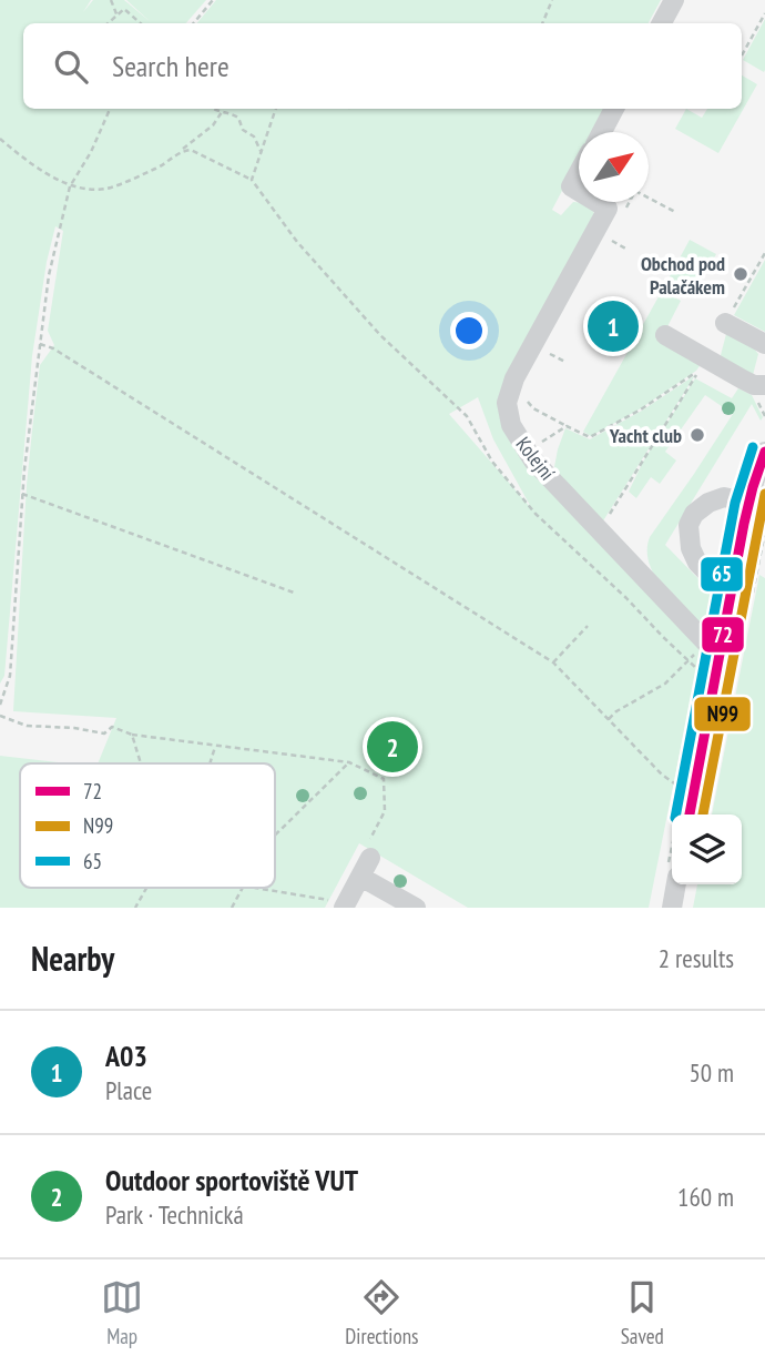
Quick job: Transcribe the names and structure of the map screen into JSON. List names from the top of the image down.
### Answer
{
  "streets": {
    "street": ["Kolejní"]
  },
  "places": ["Obchod pod Palačákem", "Yacht club"],
  "lines": ["transit line 65", "transit line 72", "transit line N99"],
  "legend": ["72", "N99", "65"],
  "north": "top right",
  "page": {
    "search": "Search here",
    "pins": ["1", "2"],
    "heading": ["Nearby", "2 results"],
    "list": [
      {
        "mark": "1",
        "name": "A03",
        "note": "Place",
        "value": "50 m"
      },
      {
        "mark": "2",
        "name": "Outdoor sportoviště VUT",
        "note": "Park · Technická",
        "value": "160 m"
      }
    ],
    "nav": ["Map", "Directions", "Saved"]
  }
}
